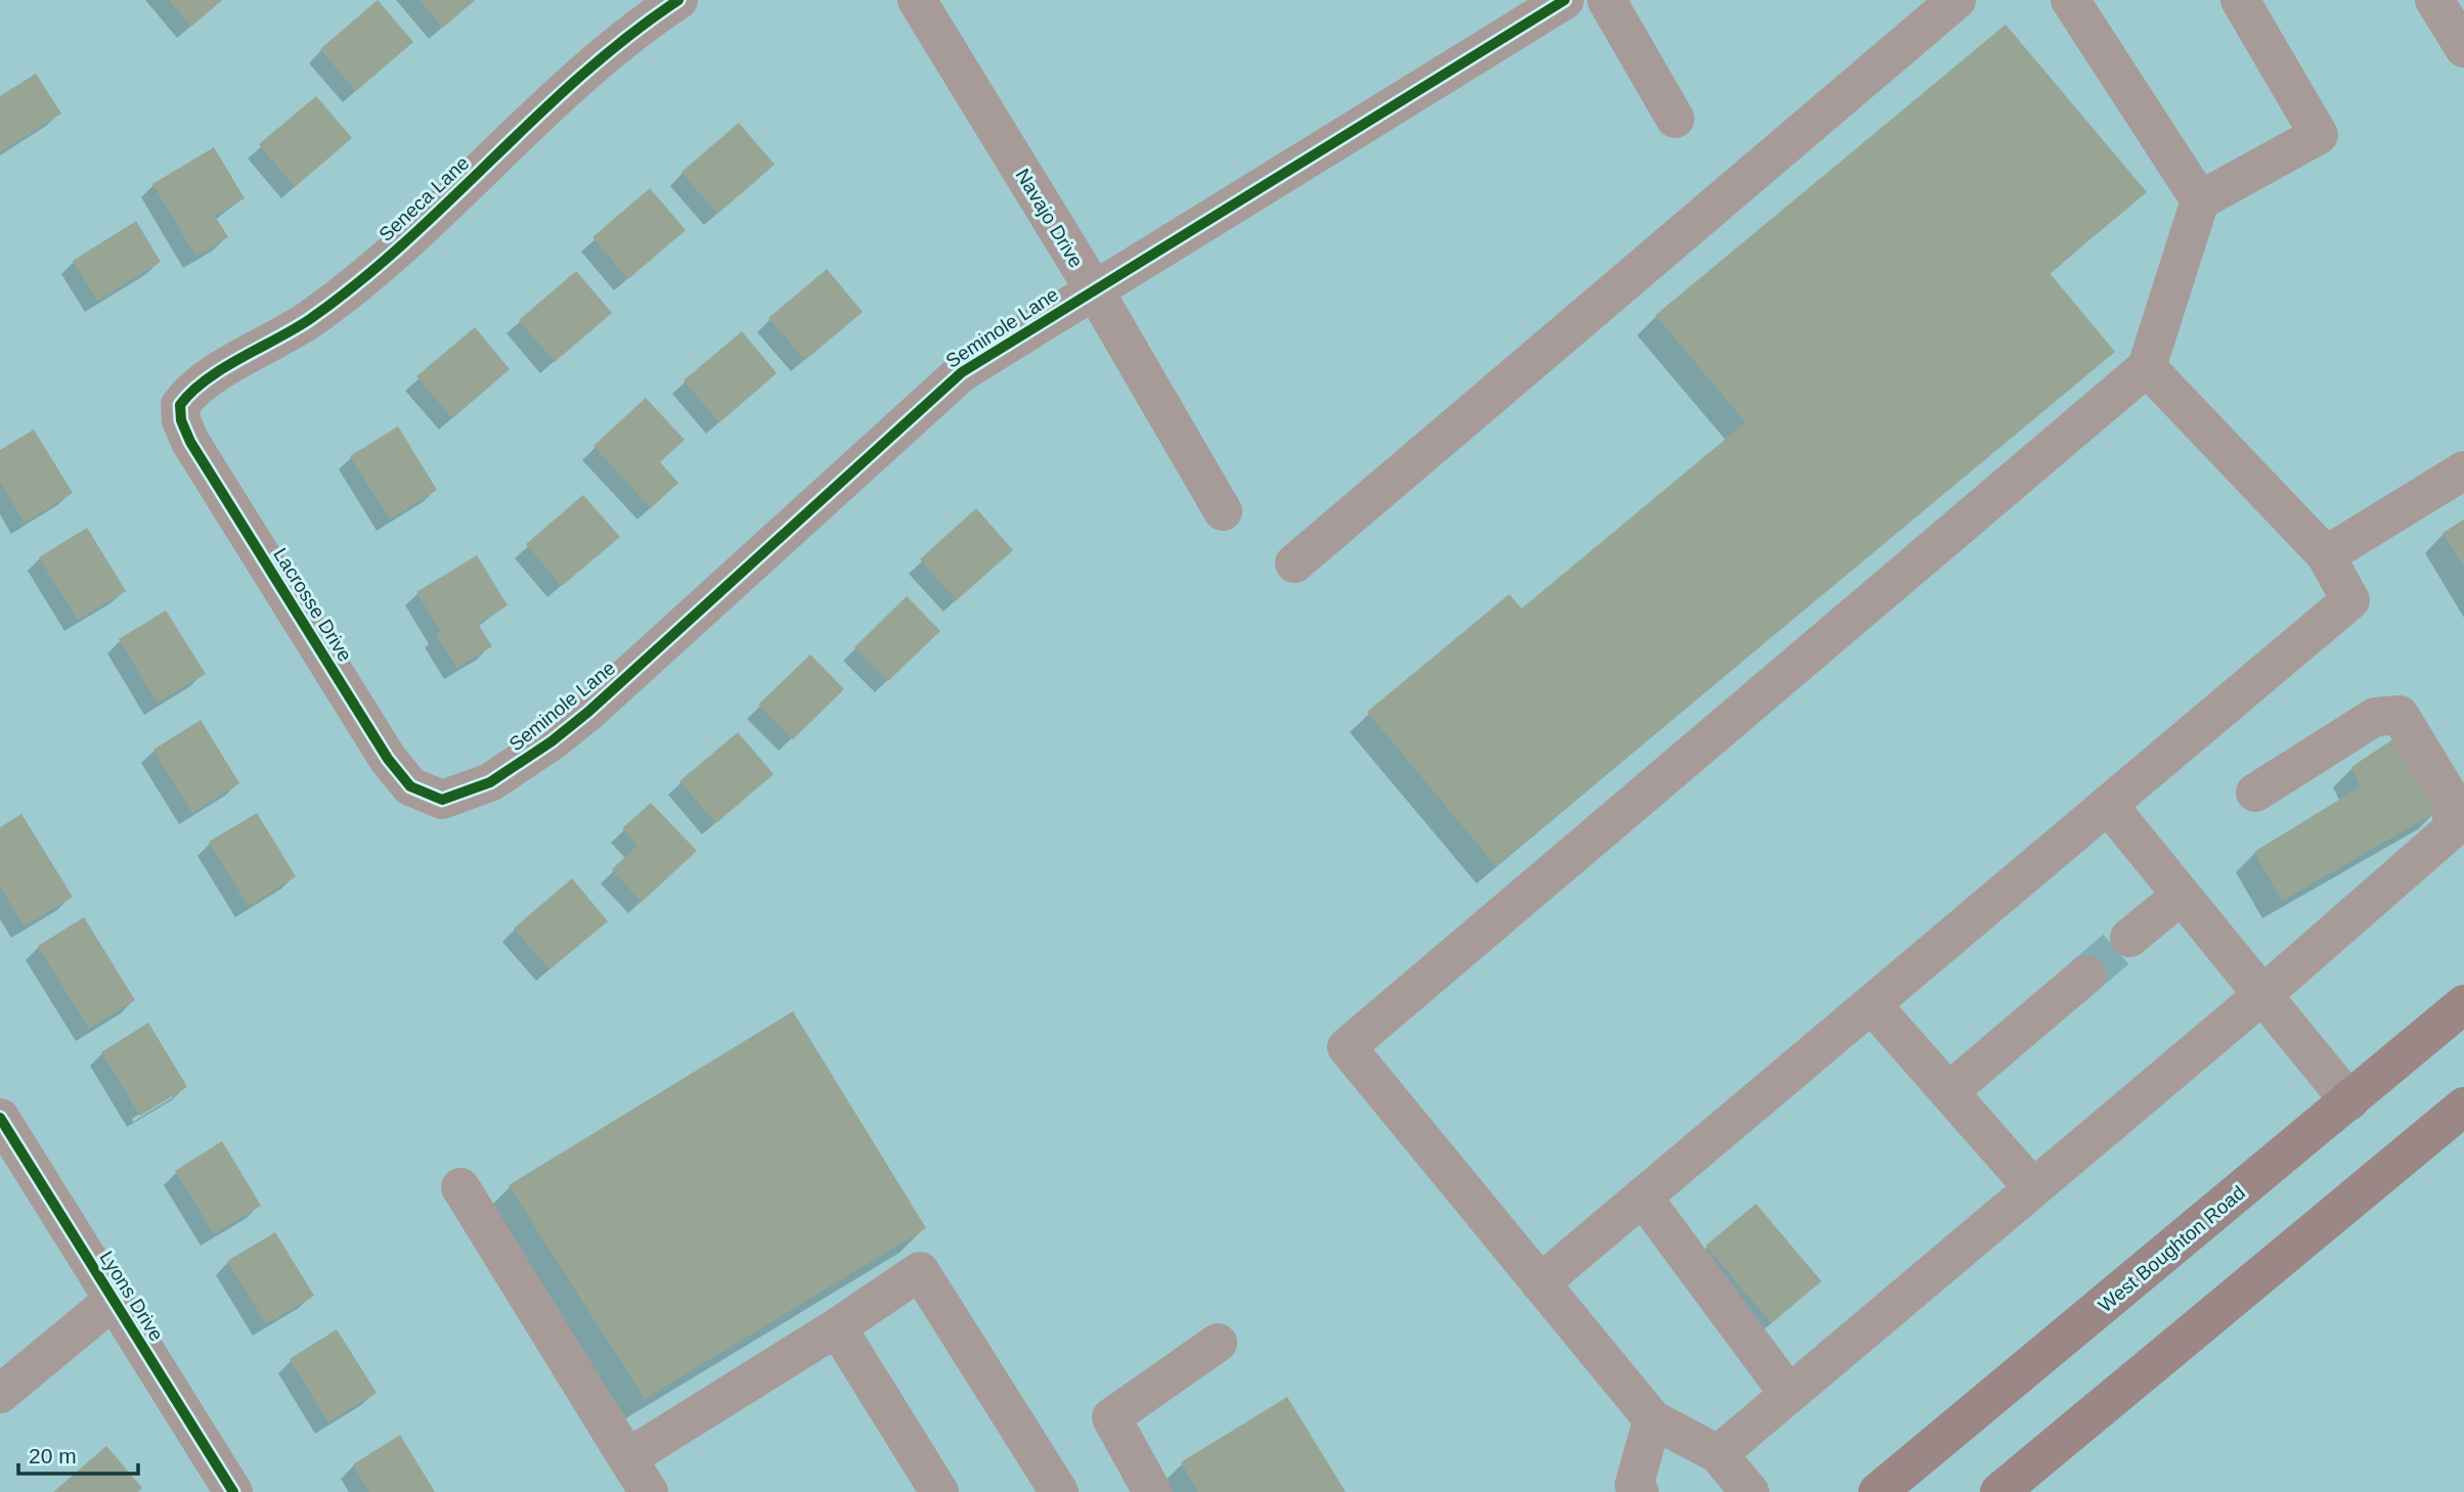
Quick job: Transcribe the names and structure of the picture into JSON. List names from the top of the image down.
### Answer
{
  "streets": {
    "main road": ["West Boughton Road"],
    "street": [
      "Seneca Lane",
      "Navajo Drive",
      "Seminole Lane",
      "Lacrosse Drive",
      "Lyons Drive"
    ]
  },
  "crossings": [
    ["Seneca Lane", "Lacrosse Drive"],
    ["Navajo Drive", "Seminole Lane"],
    ["Seminole Lane", "Lacrosse Drive"]
  ],
  "scale_bar": "20 m"
}
